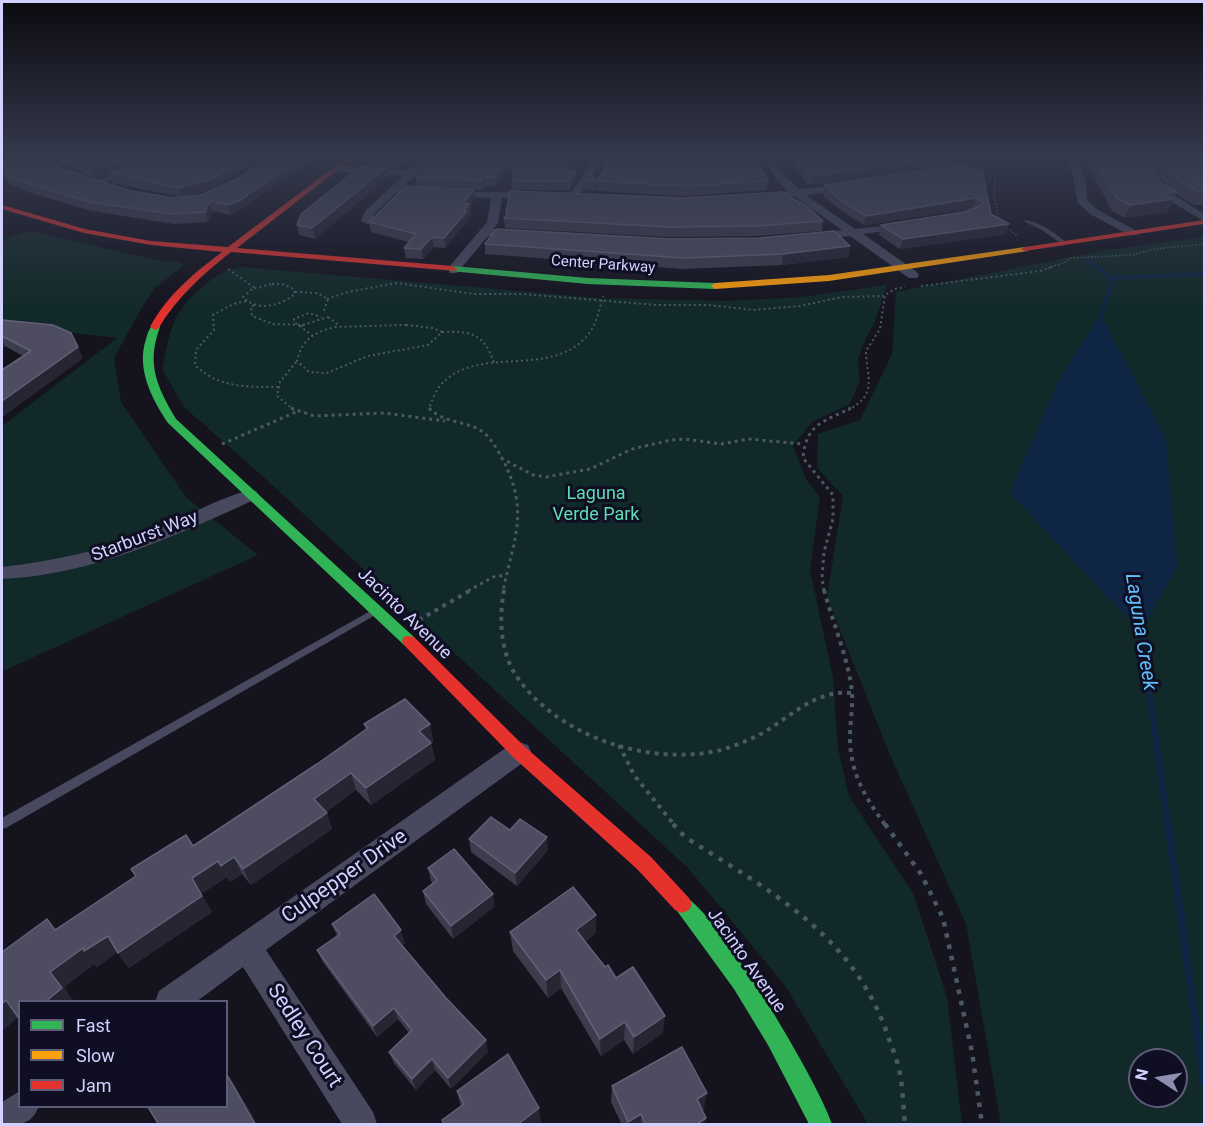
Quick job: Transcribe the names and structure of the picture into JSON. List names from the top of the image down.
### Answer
{
  "streets": {
    "main road": ["Center Parkway", "Jacinto Avenue"],
    "street": ["Starburst Way", "Culpepper Drive", "Sedley Court"]
  },
  "crossings": [
    ["Center Parkway", "Jacinto Avenue"],
    ["Starburst Way", "Jacinto Avenue"],
    ["Jacinto Avenue", "Culpepper Drive"],
    ["Culpepper Drive", "Sedley Court"]
  ],
  "water": ["Laguna Creek"],
  "parks": ["Laguna Verde Park"],
  "legend": ["Fast", "Slow", "Jam"],
  "north": "left"
}
